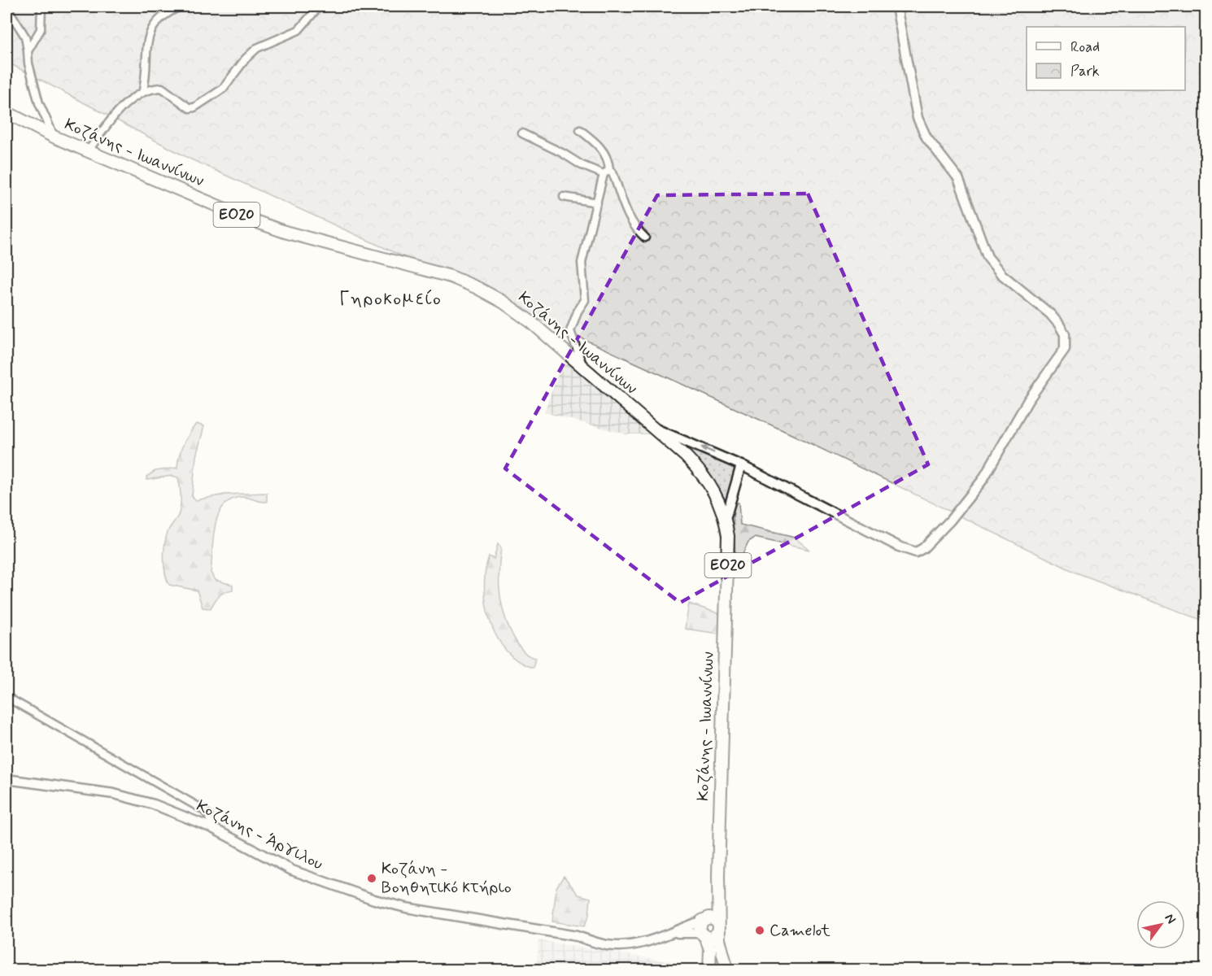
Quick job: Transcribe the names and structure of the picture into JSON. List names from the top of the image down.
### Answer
{
  "streets": {
    "main road": ["Κοζάνης - Ιωαννίνων", "ΕΟ20"],
    "street": ["Κοζάνης - Άργιλου"]
  },
  "crossings": [
    ["Κοζάνης - Ιωαννίνων", "ΕΟ20"]
  ],
  "districts": ["Γηροκομείο"],
  "places": ["Κοζάνη - Βοηθητικό κτήριο", "Camelot"],
  "legend": ["Road", "Park"],
  "north": "top right"
}
